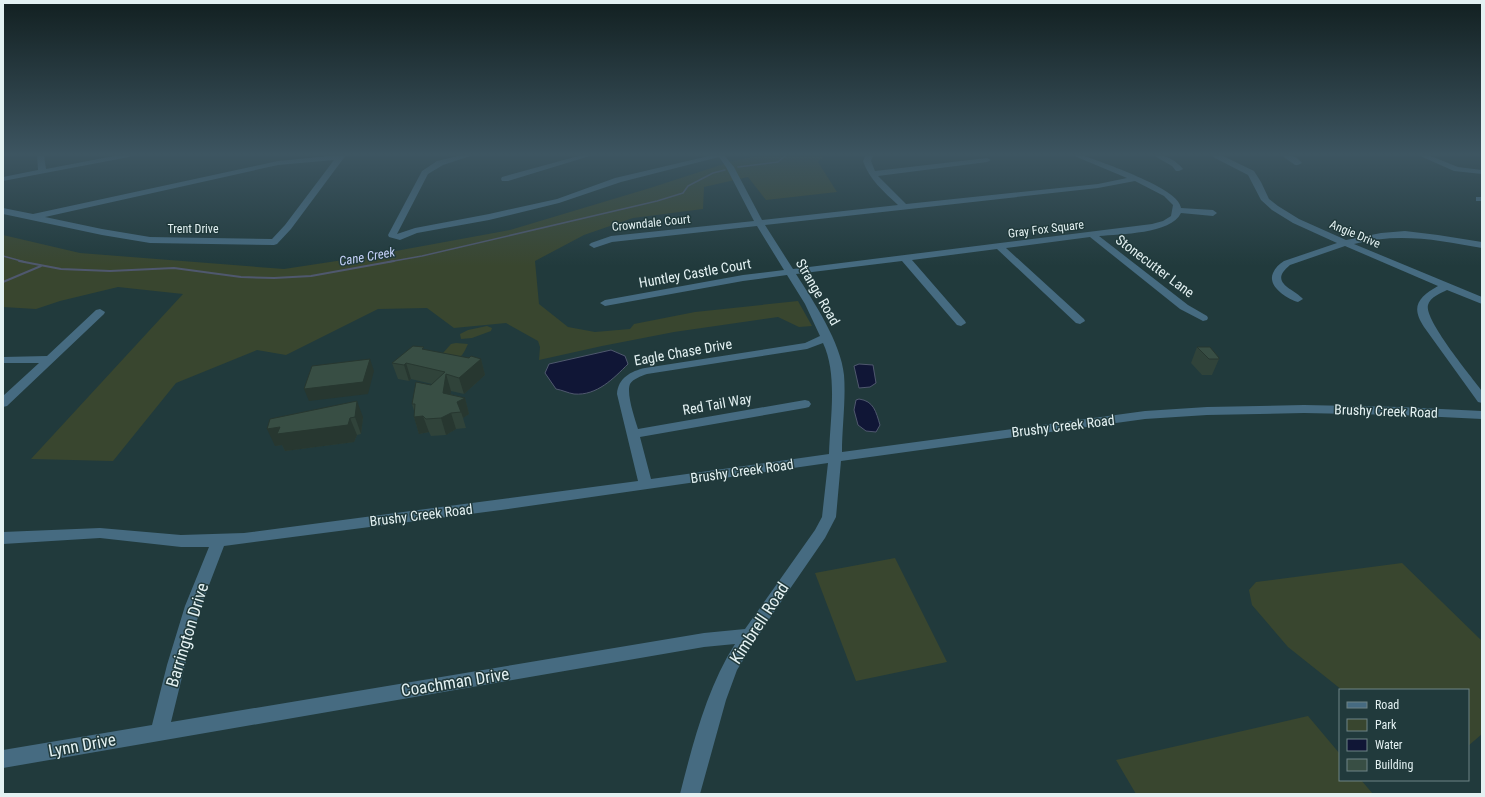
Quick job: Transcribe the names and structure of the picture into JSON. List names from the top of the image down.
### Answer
{
  "streets": {
    "street": [
      "Crowndale Court",
      "Trent Drive",
      "Gray Fox Square",
      "Angie Drive",
      "Stonecutter Lane",
      "Huntley Castle Court",
      "Strange Road",
      "Eagle Chase Drive",
      "Red Tail Way",
      "Brushy Creek Road",
      "Kimbrell Road",
      "Barrington Drive",
      "Coachman Drive",
      "Lynn Drive"
    ]
  },
  "crossings": [
    ["Crowndale Court", "Strange Road"],
    ["Gray Fox Square", "Stonecutter Lane"],
    ["Gray Fox Square", "Huntley Castle Court"],
    ["Gray Fox Square", "Strange Road"],
    ["Huntley Castle Court", "Strange Road"],
    ["Strange Road", "Eagle Chase Drive"],
    ["Strange Road", "Brushy Creek Road"],
    ["Strange Road", "Kimbrell Road"],
    ["Eagle Chase Drive", "Red Tail Way"],
    ["Eagle Chase Drive", "Brushy Creek Road"],
    ["Brushy Creek Road", "Kimbrell Road"],
    ["Brushy Creek Road", "Barrington Drive"],
    ["Kimbrell Road", "Coachman Drive"],
    ["Barrington Drive", "Coachman Drive"],
    ["Barrington Drive", "Lynn Drive"],
    ["Coachman Drive", "Lynn Drive"]
  ],
  "water": ["Cane Creek"],
  "legend": [
    "Road",
    "Park",
    "Water",
    "Building"
  ]
}
